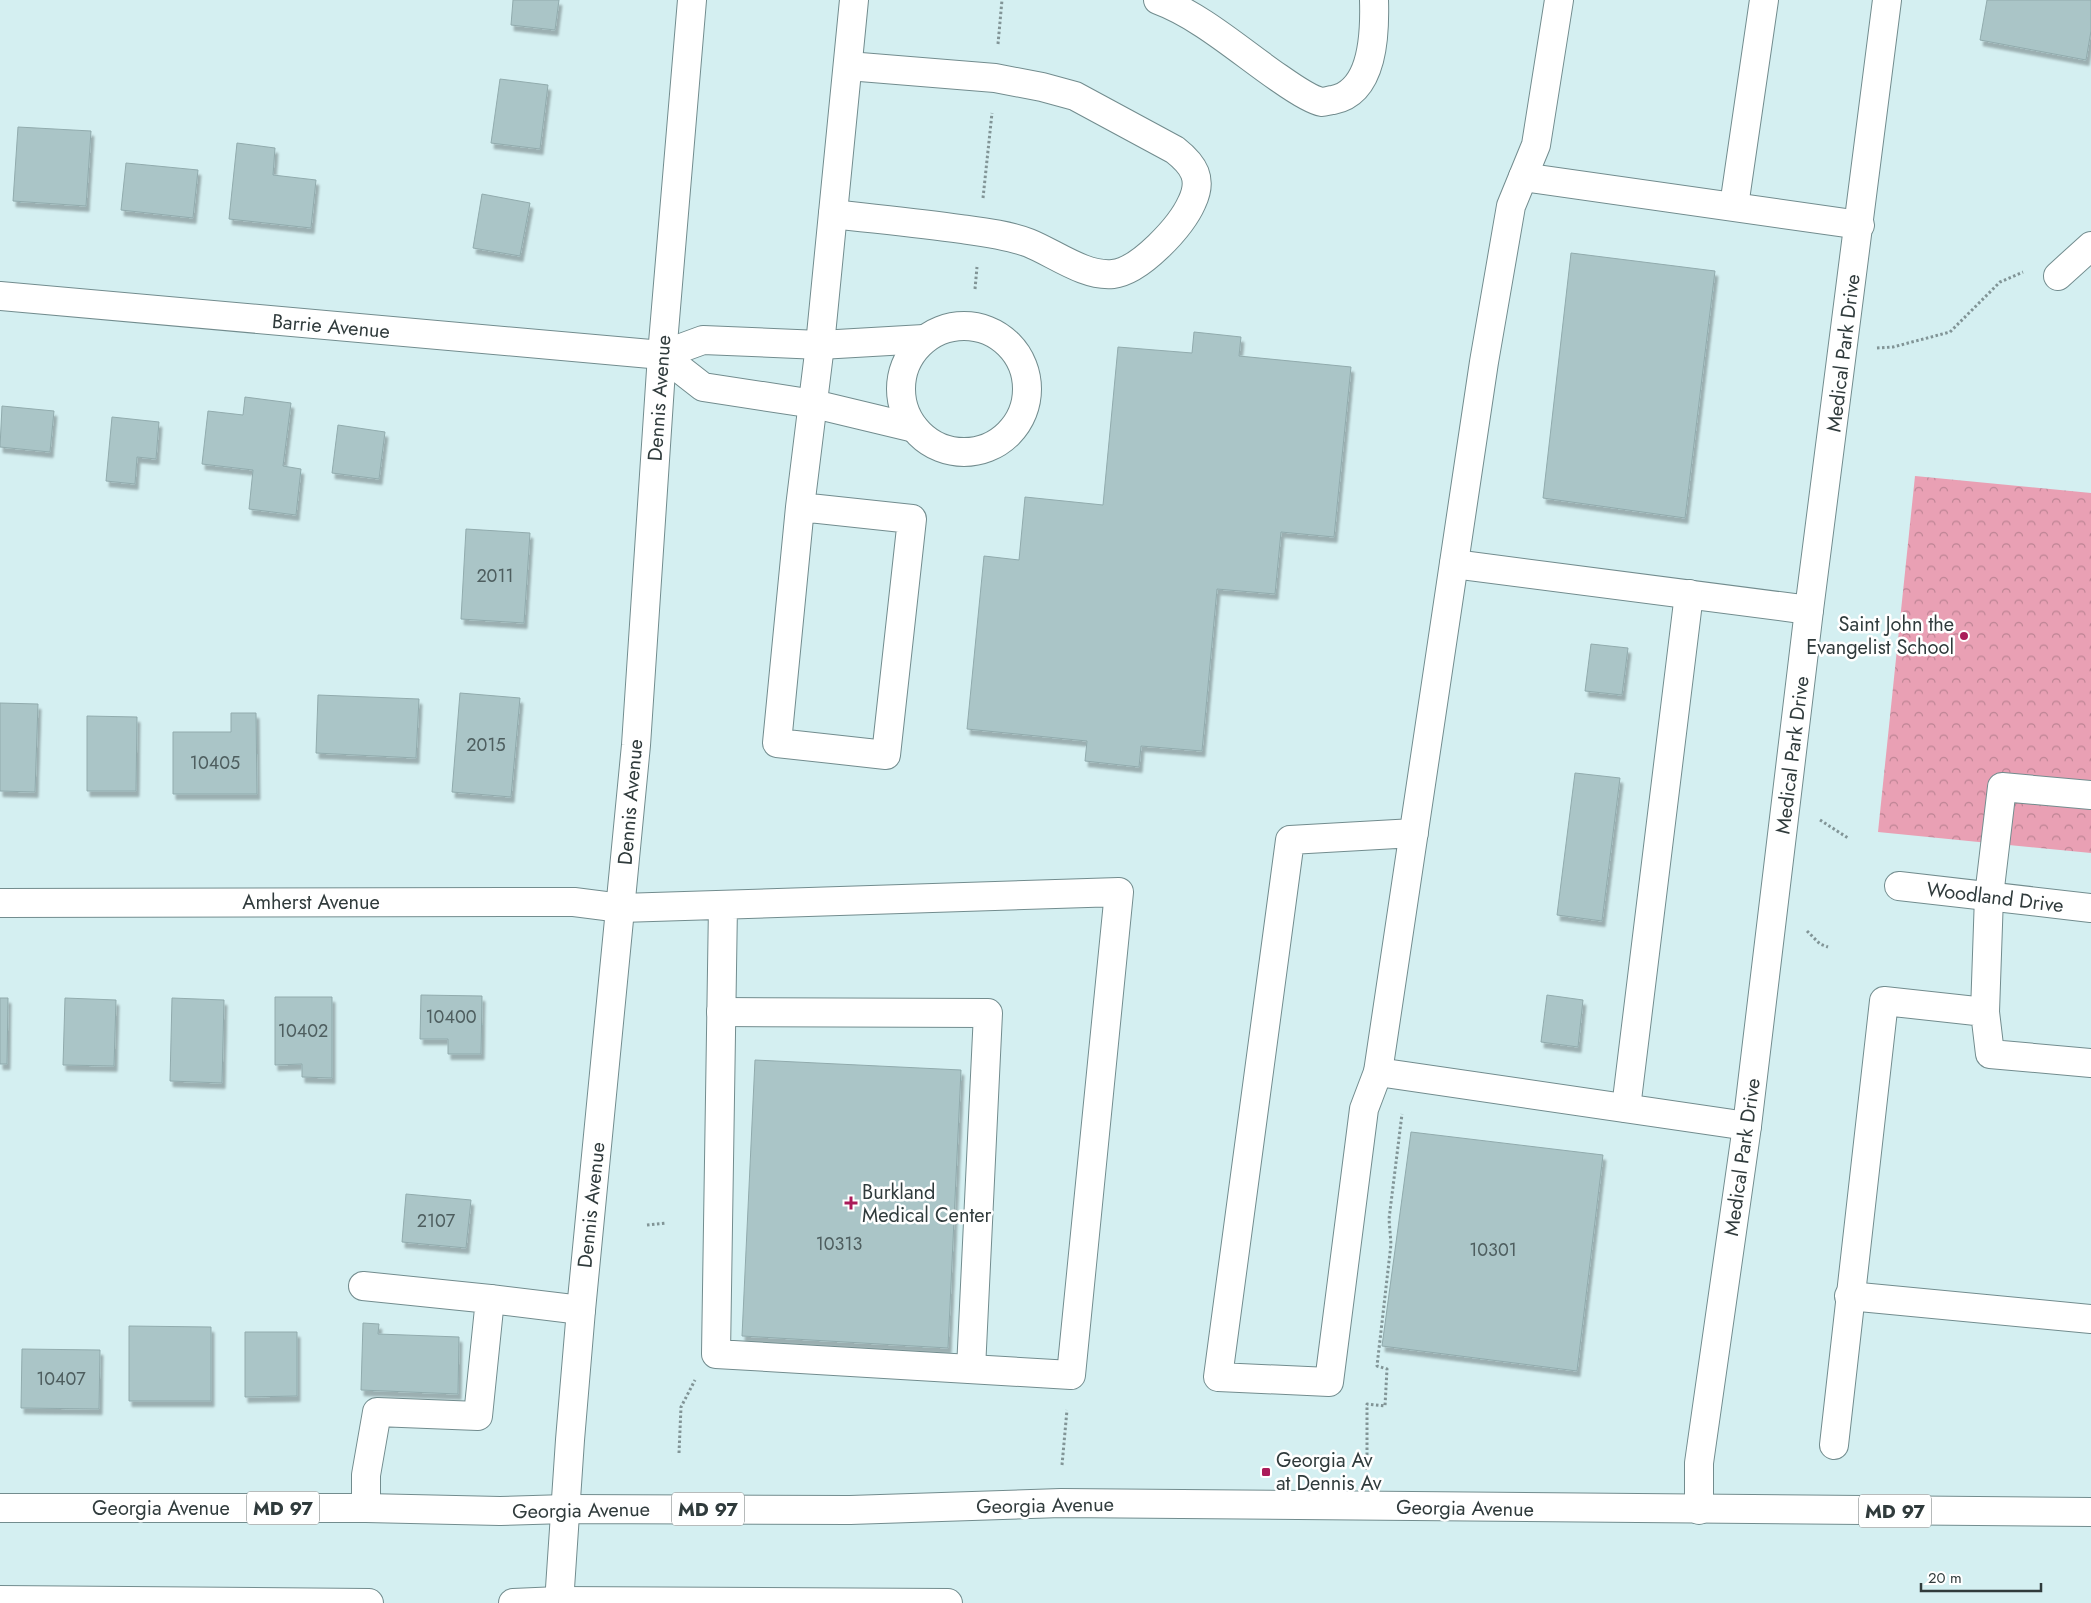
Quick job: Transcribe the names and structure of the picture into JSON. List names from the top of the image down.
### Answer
{
  "streets": {
    "street": [
      "Barrie Avenue",
      "Medical Park Drive",
      "Dennis Avenue",
      "Woodland Drive",
      "Amherst Avenue",
      "Georgia Avenue",
      "MD 97"
    ]
  },
  "crossings": [
    ["Barrie Avenue", "Dennis Avenue"],
    ["Medical Park Drive", "Georgia Avenue"],
    ["Dennis Avenue", "Amherst Avenue"],
    ["Dennis Avenue", "Georgia Avenue"]
  ],
  "places": {
    "other": ["Saint John the Evangelist School"],
    "health": ["Burkland Medical Center"],
    "transit": ["Georgia Av at Dennis Av"]
  },
  "house_numbers": [
    "2011",
    "2015",
    "10405",
    "10400",
    "10402",
    "2107",
    "10313",
    "10301",
    "10407"
  ],
  "scale_bar": "20 m"
}
